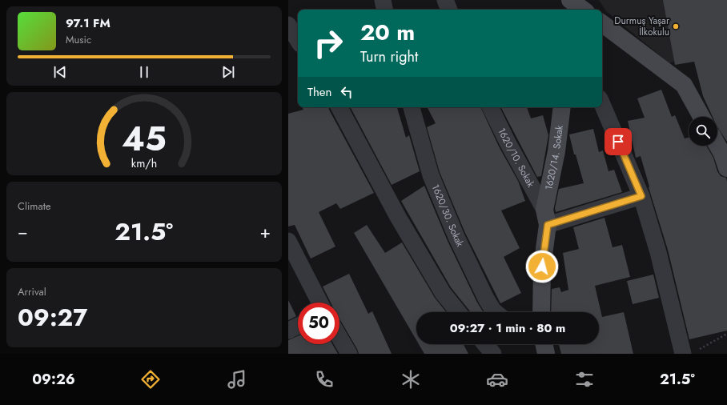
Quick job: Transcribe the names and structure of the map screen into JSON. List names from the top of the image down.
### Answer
{
  "streets": {
    "main road": ["1620/14. Sokak"],
    "street": ["1620/10. Sokak", "1620/30. Sokak"]
  },
  "crossings": [
    ["1620/10. Sokak", "1620/14. Sokak"]
  ],
  "places": ["Durmuş Yaşar İlkokulu"],
  "page": {
    "turn": ["20 m", "Turn right"],
    "song": ["97.1 FM", "Music"],
    "then": "Then",
    "tile": [
      "Climate",
      ["Arrival", "09:27"]
    ],
    "heat": ["−", "21.5°", "+"],
    "limit": "50",
    "trip": "09:27 · 1 min · 80 m",
    "tabs": ["09:26", "21.5°"],
    "gauge": ["45", "km/h"]
  }
}
